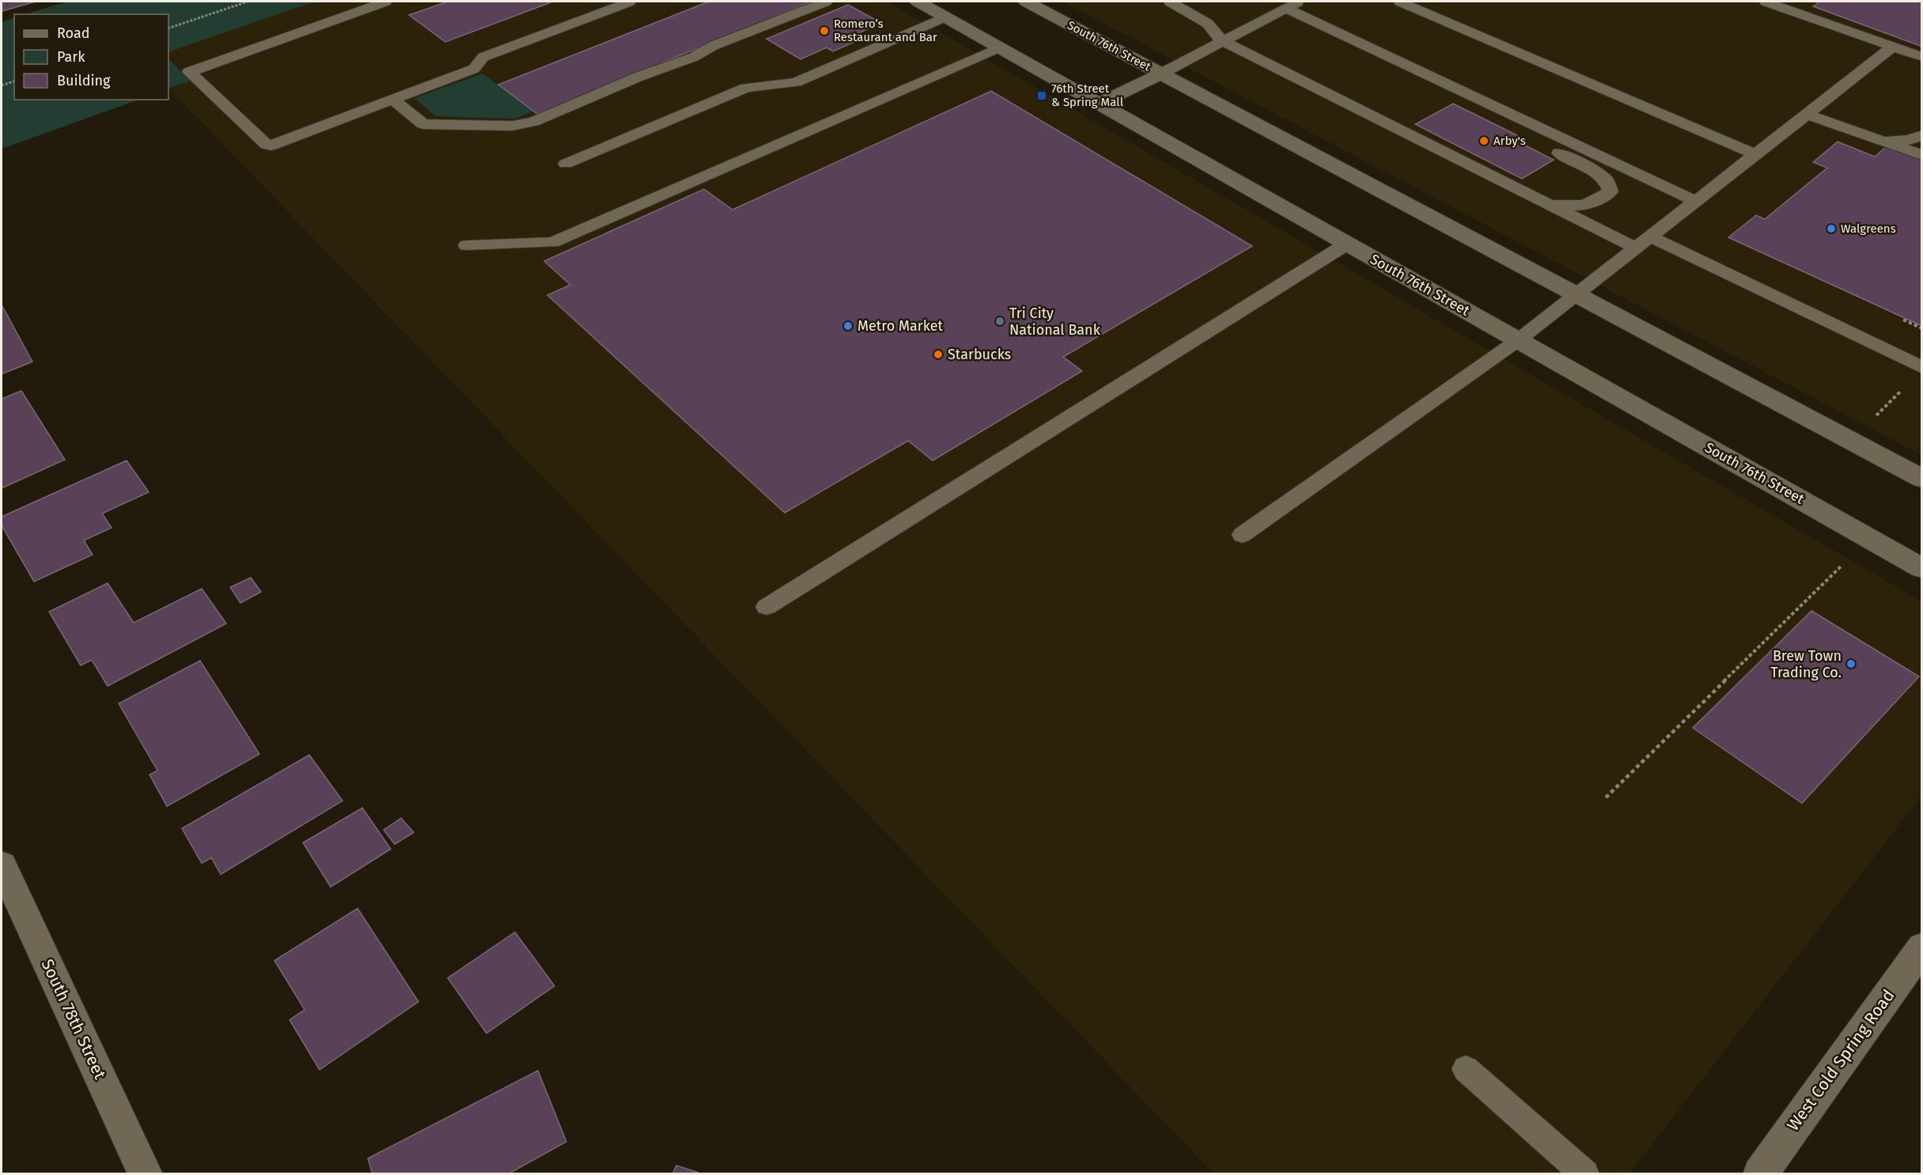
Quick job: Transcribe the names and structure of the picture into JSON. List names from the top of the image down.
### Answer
{
  "streets": {
    "main road": ["South 76th Street", "South 78th Street", "West Cold Spring Road"]
  },
  "places": {
    "other": [
      "Romero’s Restaurant and Bar",
      "Arby's",
      "Walgreens",
      "Tri City National Bank",
      "Metro Market",
      "Starbucks",
      "Brew Town Trading Co."
    ],
    "transit": ["76th Street & Spring Mall"]
  },
  "legend": ["Road", "Park", "Building"]
}
